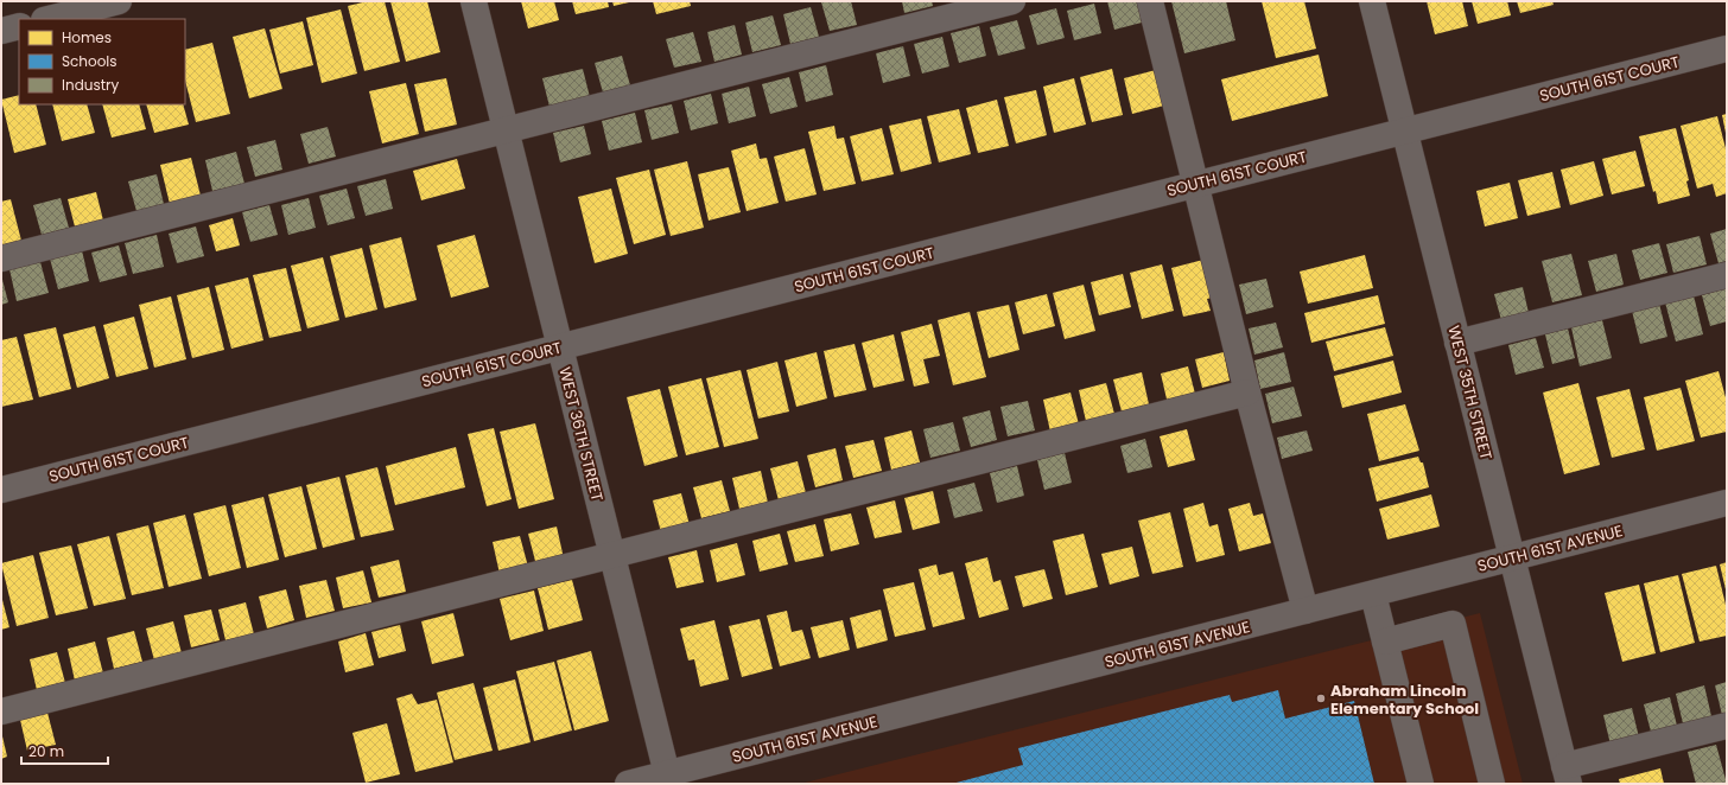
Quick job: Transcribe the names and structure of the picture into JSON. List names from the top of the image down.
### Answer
{
  "streets": {
    "street": [
      "SOUTH 61ST COURT",
      "WEST 35TH STREET",
      "WEST 36TH STREET",
      "SOUTH 61ST AVENUE"
    ]
  },
  "crossings": [
    ["SOUTH 61ST COURT", "WEST 35TH STREET"],
    ["SOUTH 61ST COURT", "WEST 36TH STREET"],
    ["WEST 35TH STREET", "SOUTH 61ST AVENUE"],
    ["WEST 36TH STREET", "SOUTH 61ST AVENUE"]
  ],
  "places": ["Abraham Lincoln Elementary School"],
  "legend": ["Homes", "Schools", "Industry"],
  "scale_bar": "20 m"
}
